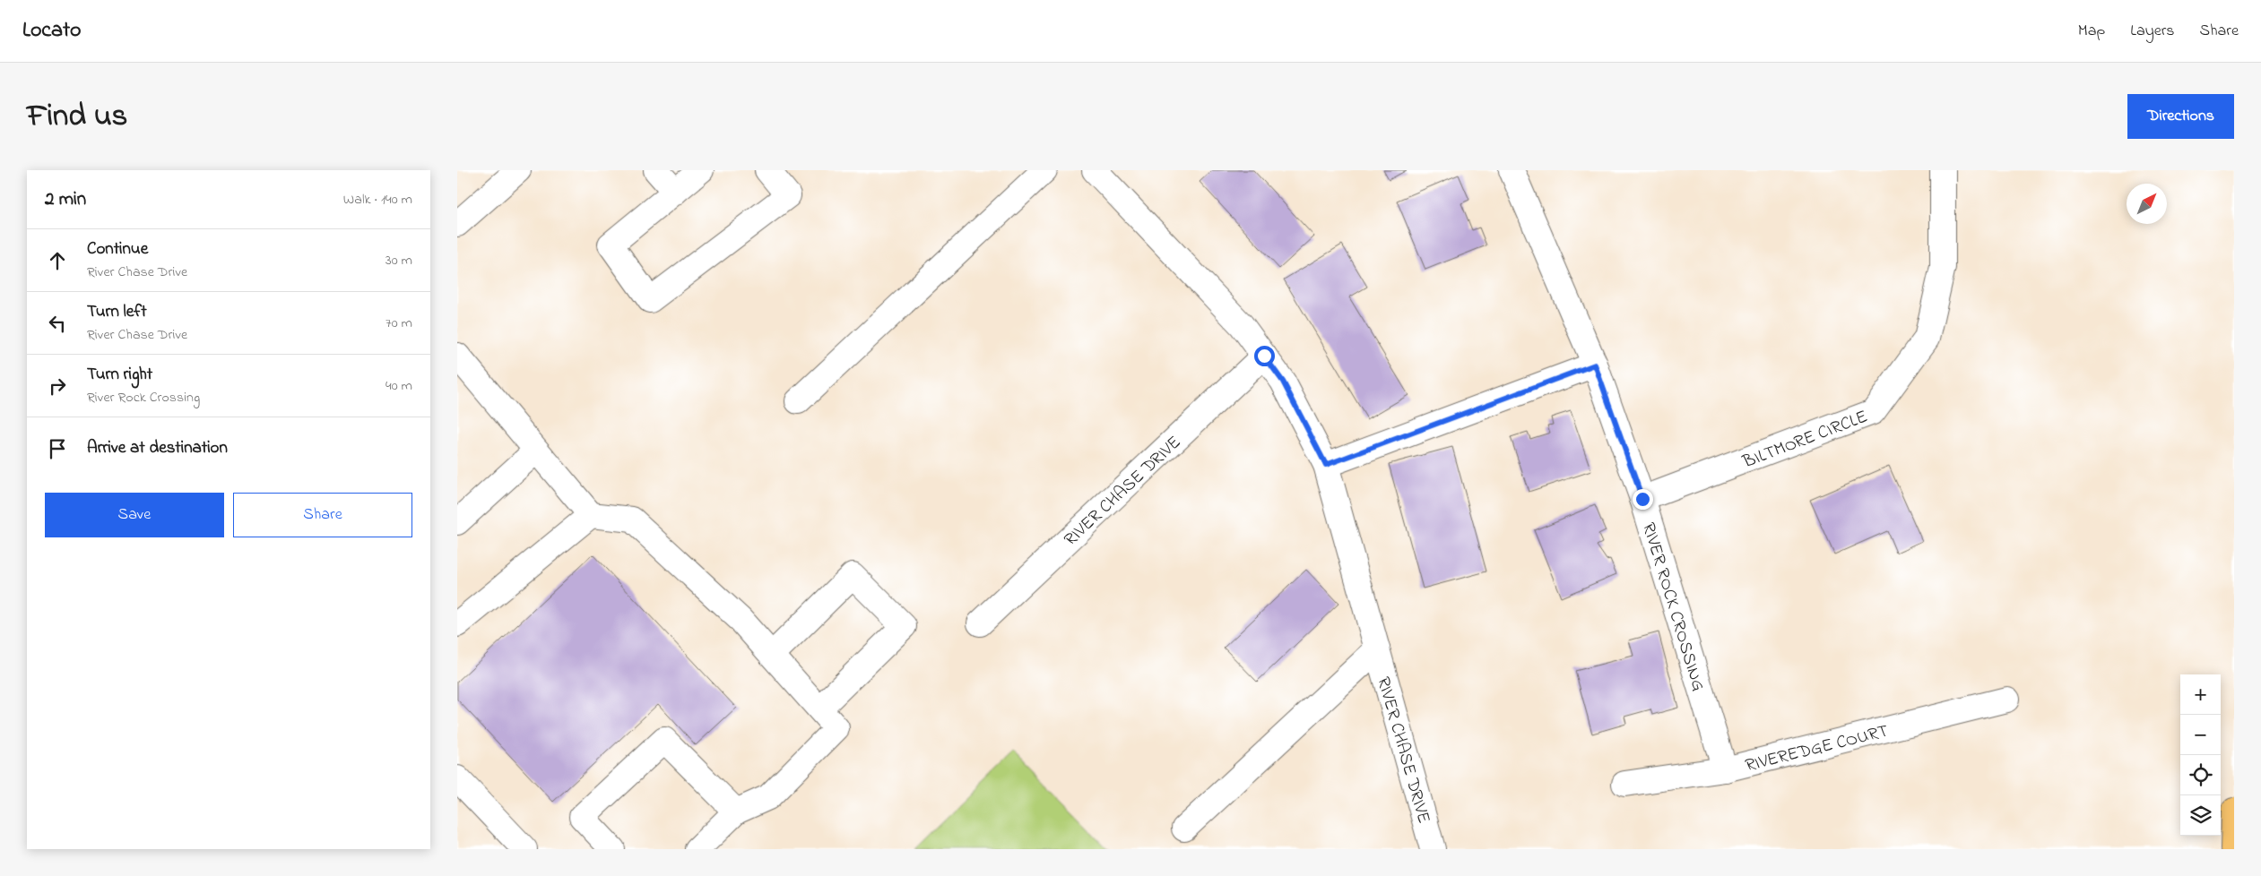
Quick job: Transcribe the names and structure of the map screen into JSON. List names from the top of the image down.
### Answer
{
  "streets": {
    "street": [
      "BILTMORE CIRCLE",
      "RIVER CHASE DRIVE",
      "RIVER ROCK CROSSING",
      "RIVEREDGE COURT"
    ]
  },
  "crossings": [
    ["BILTMORE CIRCLE", "RIVER ROCK CROSSING"],
    ["RIVER ROCK CROSSING", "RIVEREDGE COURT"]
  ],
  "north": "top right",
  "page": {
    "header": "Locato",
    "nav": ["Map", "Layers", "Share"],
    "title": "Find us",
    "buttons": [
      "Directions",
      ["Save", "Share"]
    ],
    "heading": ["2 min", "Walk · 140 m"],
    "list": [
      ["Continue", "River Chase Drive", "30 m"],
      ["Turn left", "River Chase Drive", "70 m"],
      ["Turn right", "River Rock Crossing", "40 m"],
      "Arrive at destination"
    ],
    "map_buttons": ["+", "−"]
  }
}
